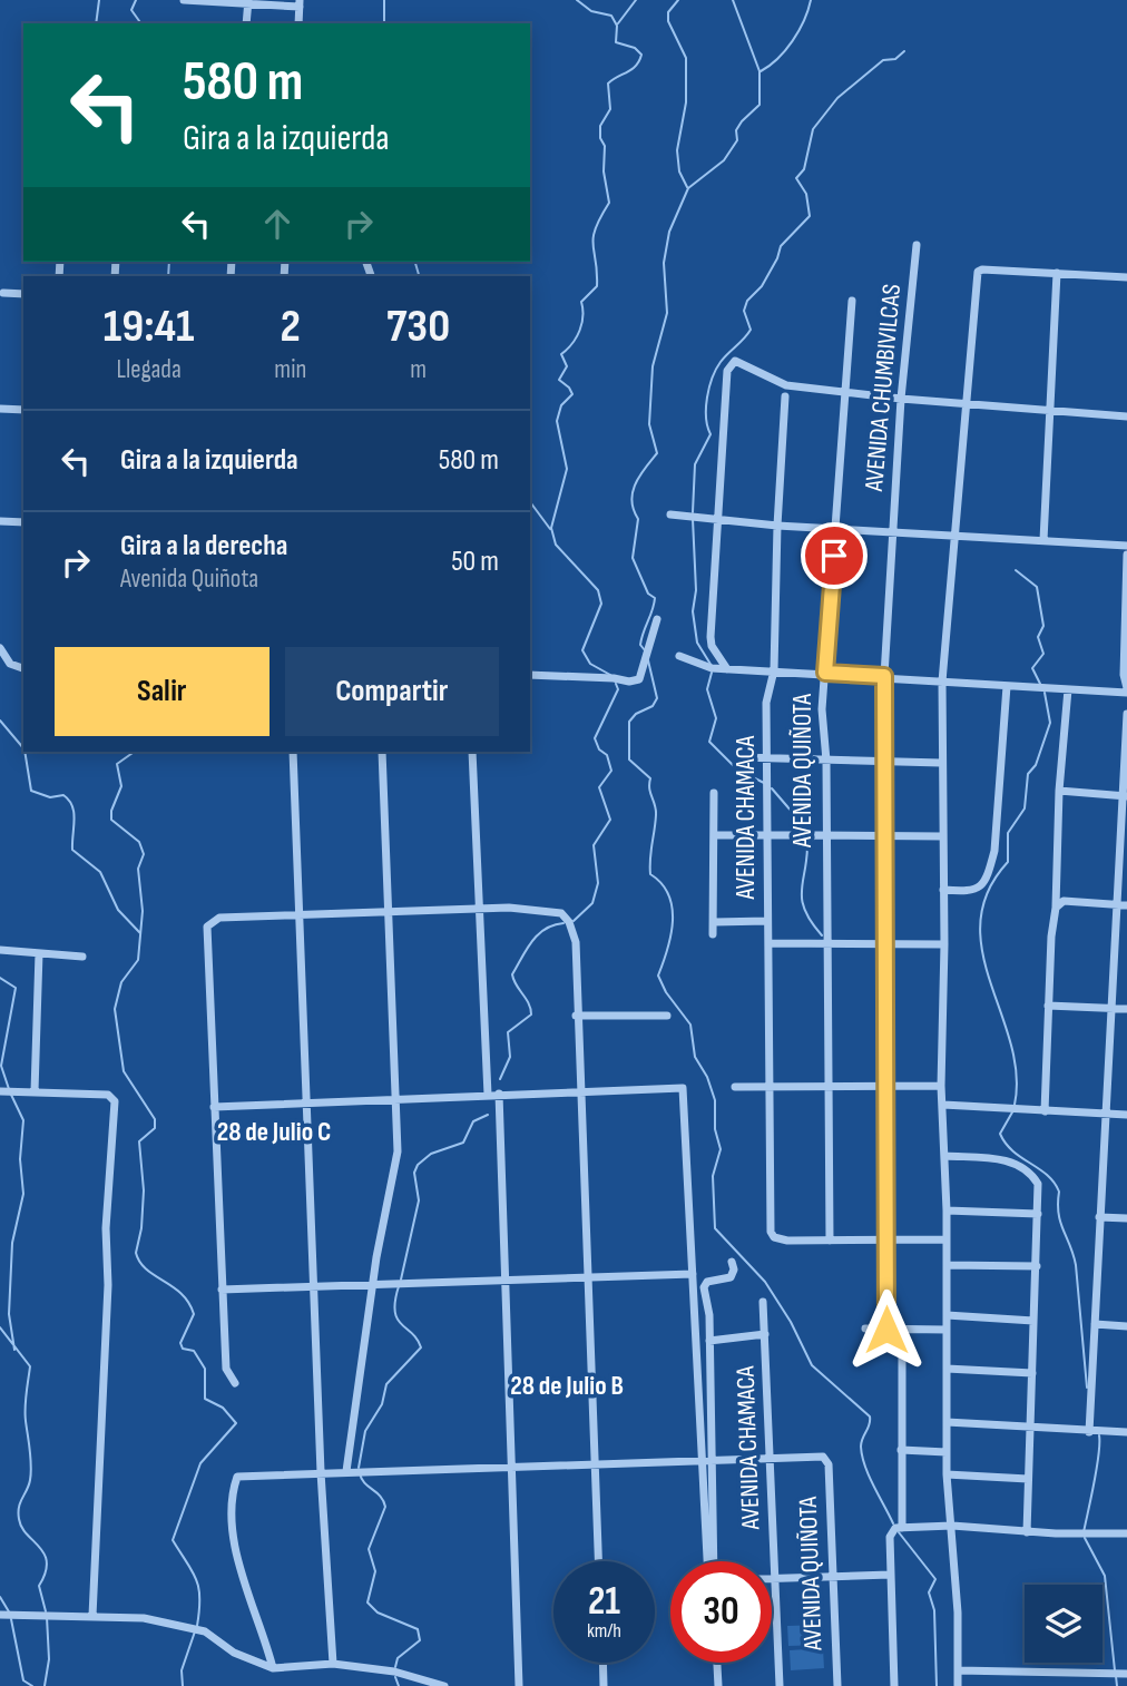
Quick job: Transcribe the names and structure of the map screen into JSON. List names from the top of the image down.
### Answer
{
  "streets": {
    "street": ["AVENIDA CHUMBIVILCAS", "AVENIDA QUIÑOTA", "AVENIDA CHAMACA"]
  },
  "crossings": [
    ["AVENIDA QUIÑOTA", "AVENIDA CHAMACA"]
  ],
  "districts": ["28 de Julio C", "28 de Julio B"],
  "page": {
    "turn": ["580 m", "Gira a la izquierda"],
    "eta": [
      "19:41",
      "Llegada",
      "2",
      "min",
      "730",
      "m"
    ],
    "list": [
      {
        "name": "Gira a la izquierda",
        "value": "580 m"
      },
      {
        "name": "Gira a la derecha",
        "note": "Avenida Quiñota",
        "value": "50 m"
      }
    ],
    "buttons": ["Salir", "Compartir"],
    "speed": "21 km/h",
    "limit": "30"
  }
}
